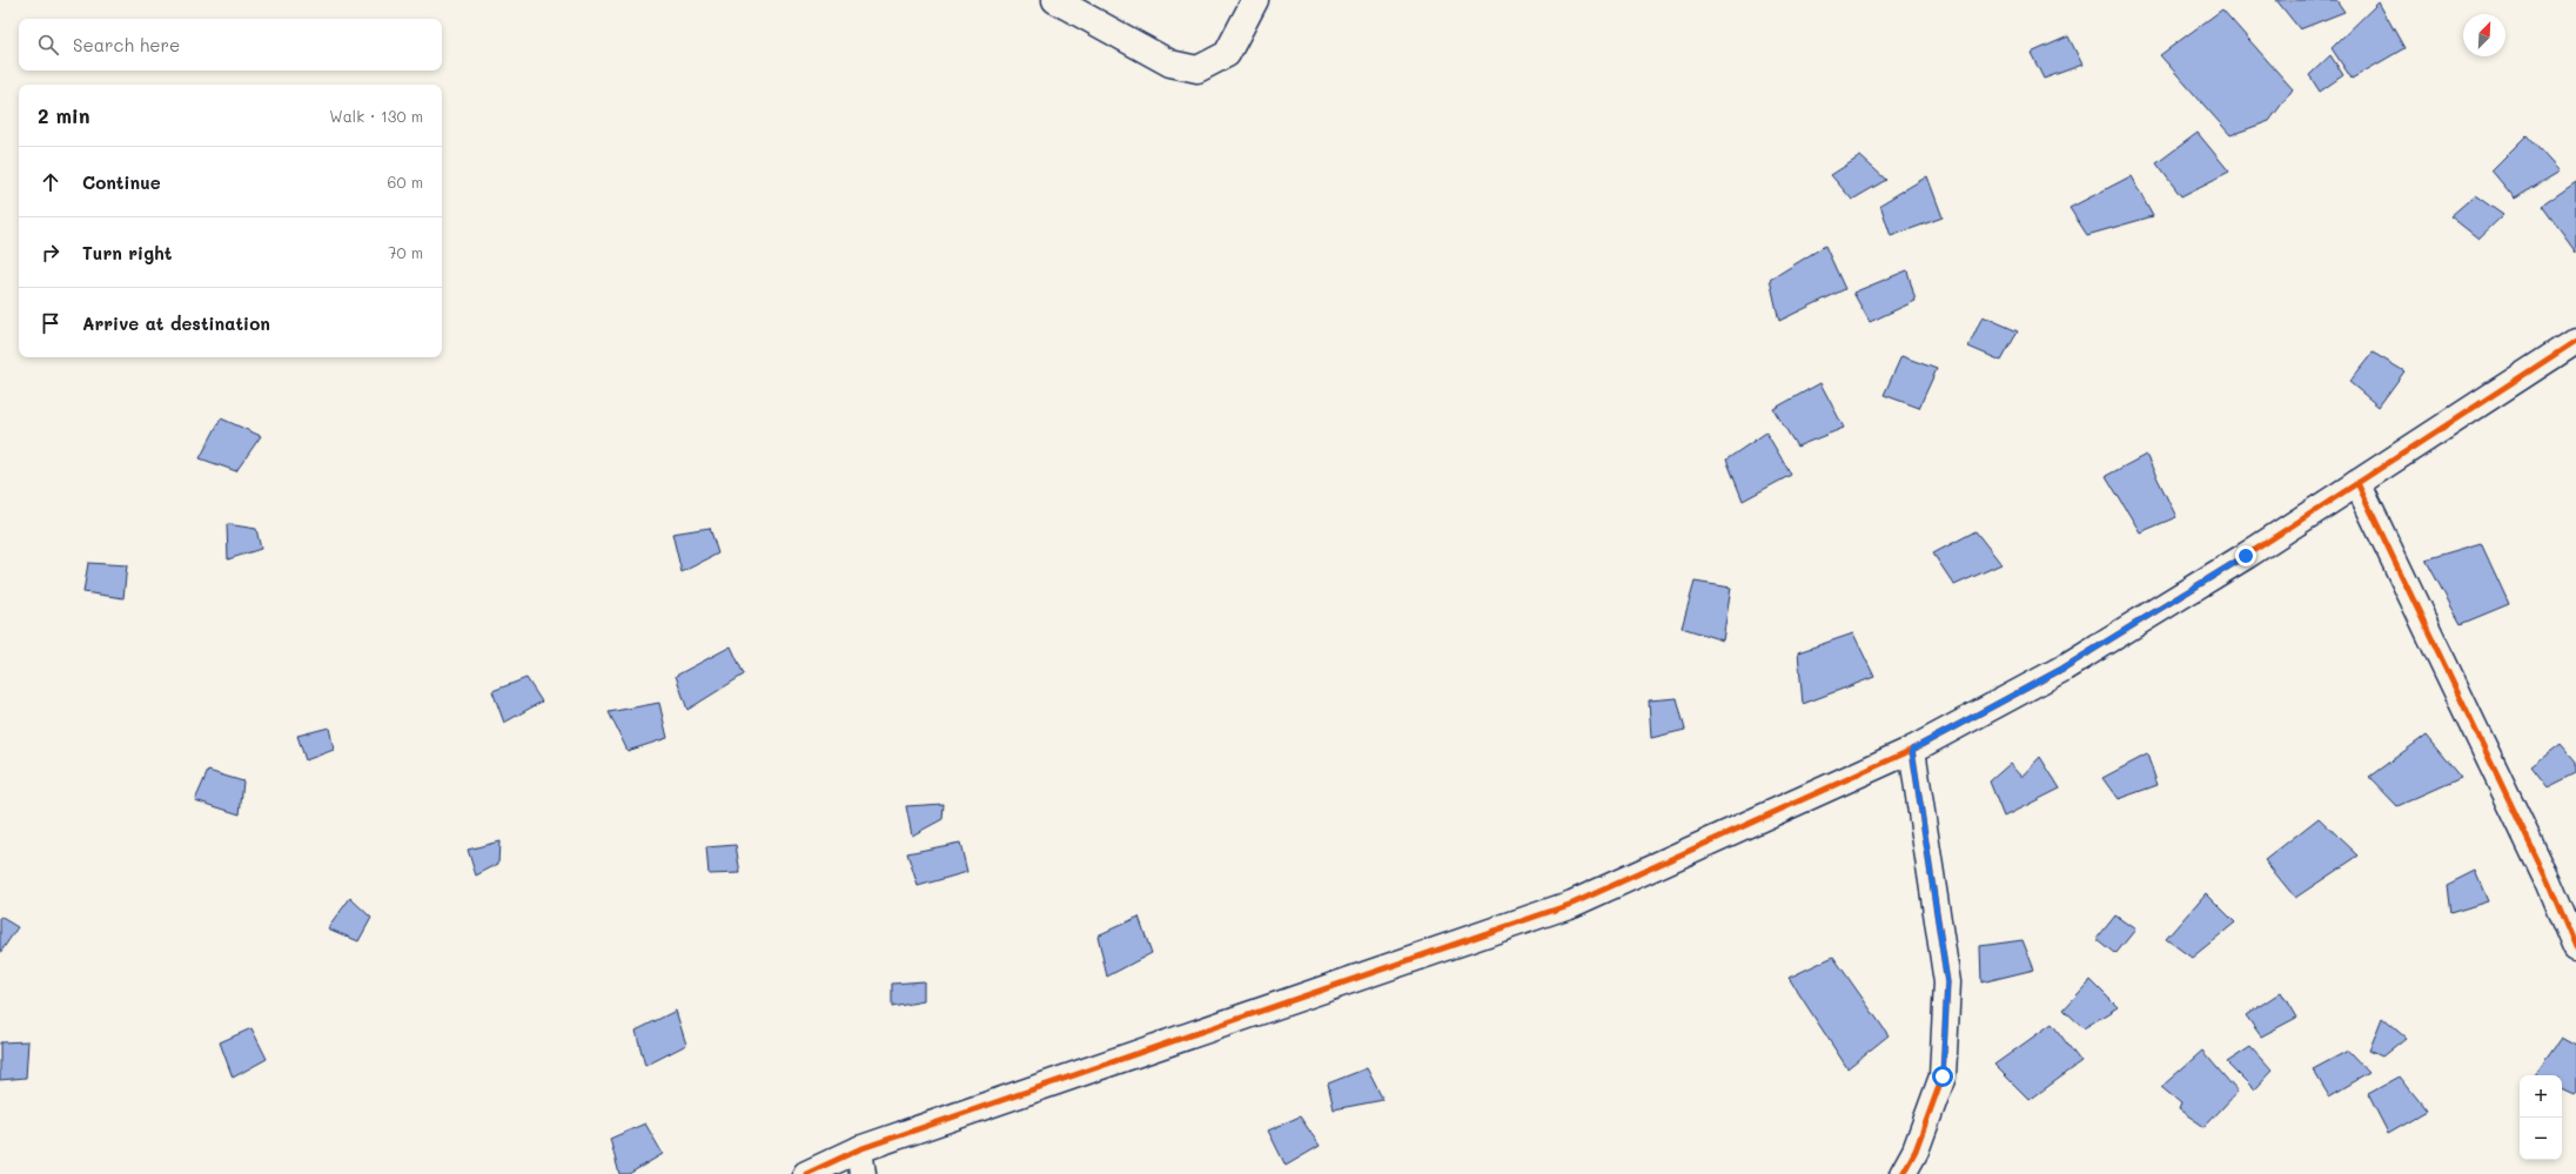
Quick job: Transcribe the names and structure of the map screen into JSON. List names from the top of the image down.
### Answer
{
  "north": "top right",
  "page": {
    "search": "Search here",
    "heading": ["2 min", "Walk · 130 m"],
    "list": [
      ["Continue", "60 m"],
      ["Turn right", "70 m"],
      "Arrive at destination"
    ],
    "map_buttons": ["+", "−"]
  }
}
